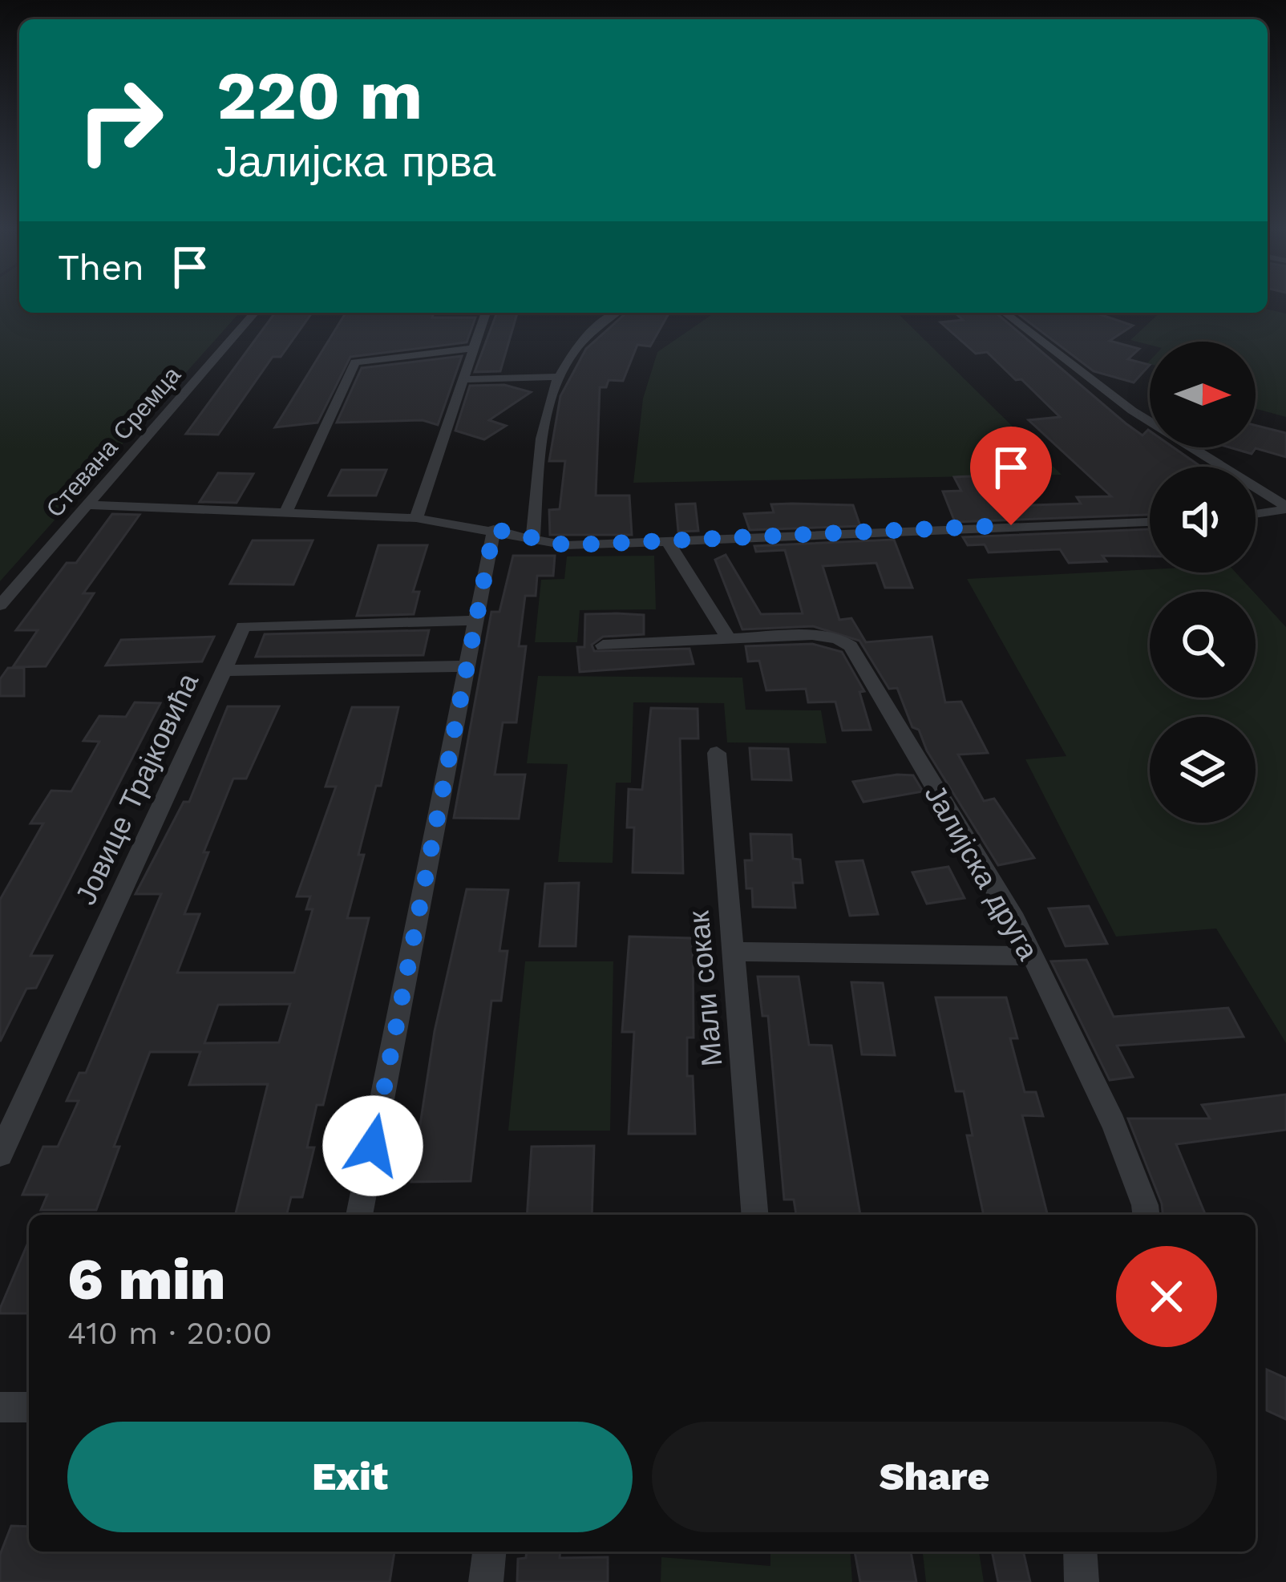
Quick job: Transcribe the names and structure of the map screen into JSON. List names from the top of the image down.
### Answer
{
  "streets": {
    "street": [
      "Стевана Сремца",
      "Јовице Трајковића",
      "Јалијска друга",
      "Мали сокак"
    ]
  },
  "north": "right",
  "page": {
    "turn": ["220 m", "Јалијска прва"],
    "then": "Then",
    "heading": ["6 min", "410 m · 20:00"],
    "buttons": ["Exit", "Share"]
  }
}
